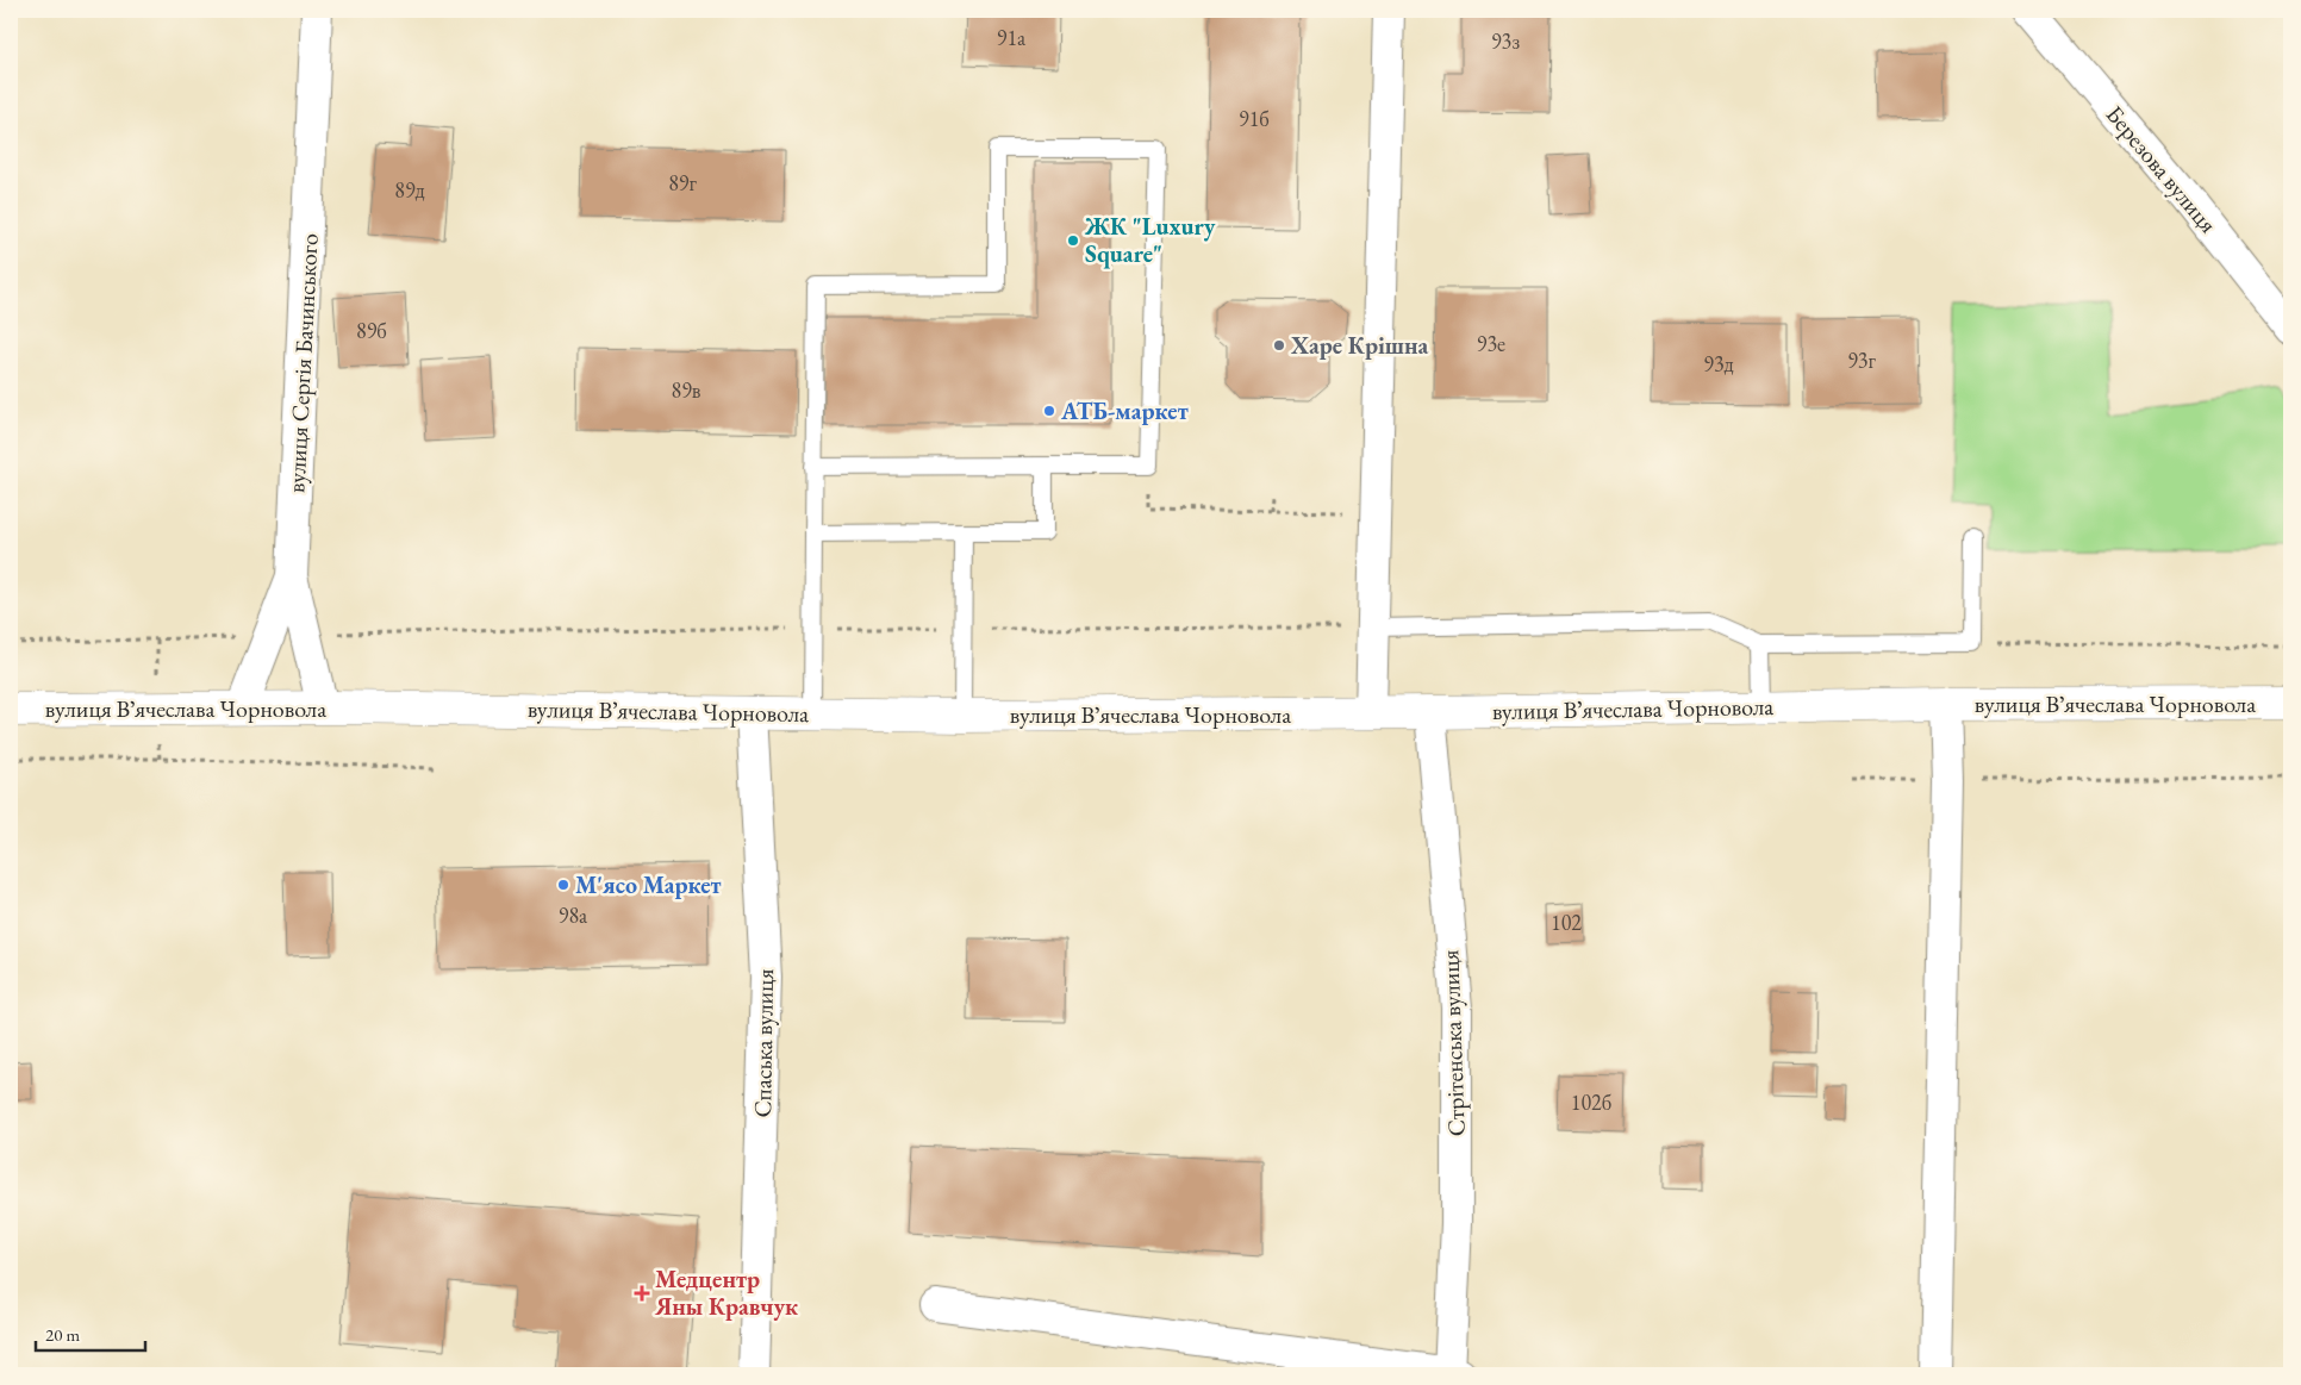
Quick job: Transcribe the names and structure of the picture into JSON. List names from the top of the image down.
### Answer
{
  "streets": {
    "main road": ["вулиця Вʼячеслава Чорновола"],
    "street": [
      "Березова вулиця",
      "вулиця Сергія Бачинського",
      "Спаська вулиця",
      "Стрітенська вулиця"
    ]
  },
  "crossings": [
    ["вулиця Сергія Бачинського", "вулиця Вʼячеслава Чорновола"],
    ["вулиця Вʼячеслава Чорновола", "Спаська вулиця"],
    ["вулиця Вʼячеслава Чорновола", "Стрітенська вулиця"]
  ],
  "places": {
    "other": [
      "ЖК \"Luxury Square\"",
      "Харе Крішна",
      "АТБ-маркет",
      "М'ясо Маркет"
    ],
    "health": ["Медцентр Яны Кравчук"]
  },
  "house_numbers": [
    "91а",
    "93з",
    "91б",
    "89г",
    "89д",
    "89б",
    "93е",
    "93г",
    "93д",
    "89в",
    "98а",
    "102",
    "102б"
  ],
  "scale_bar": "20 m"
}
